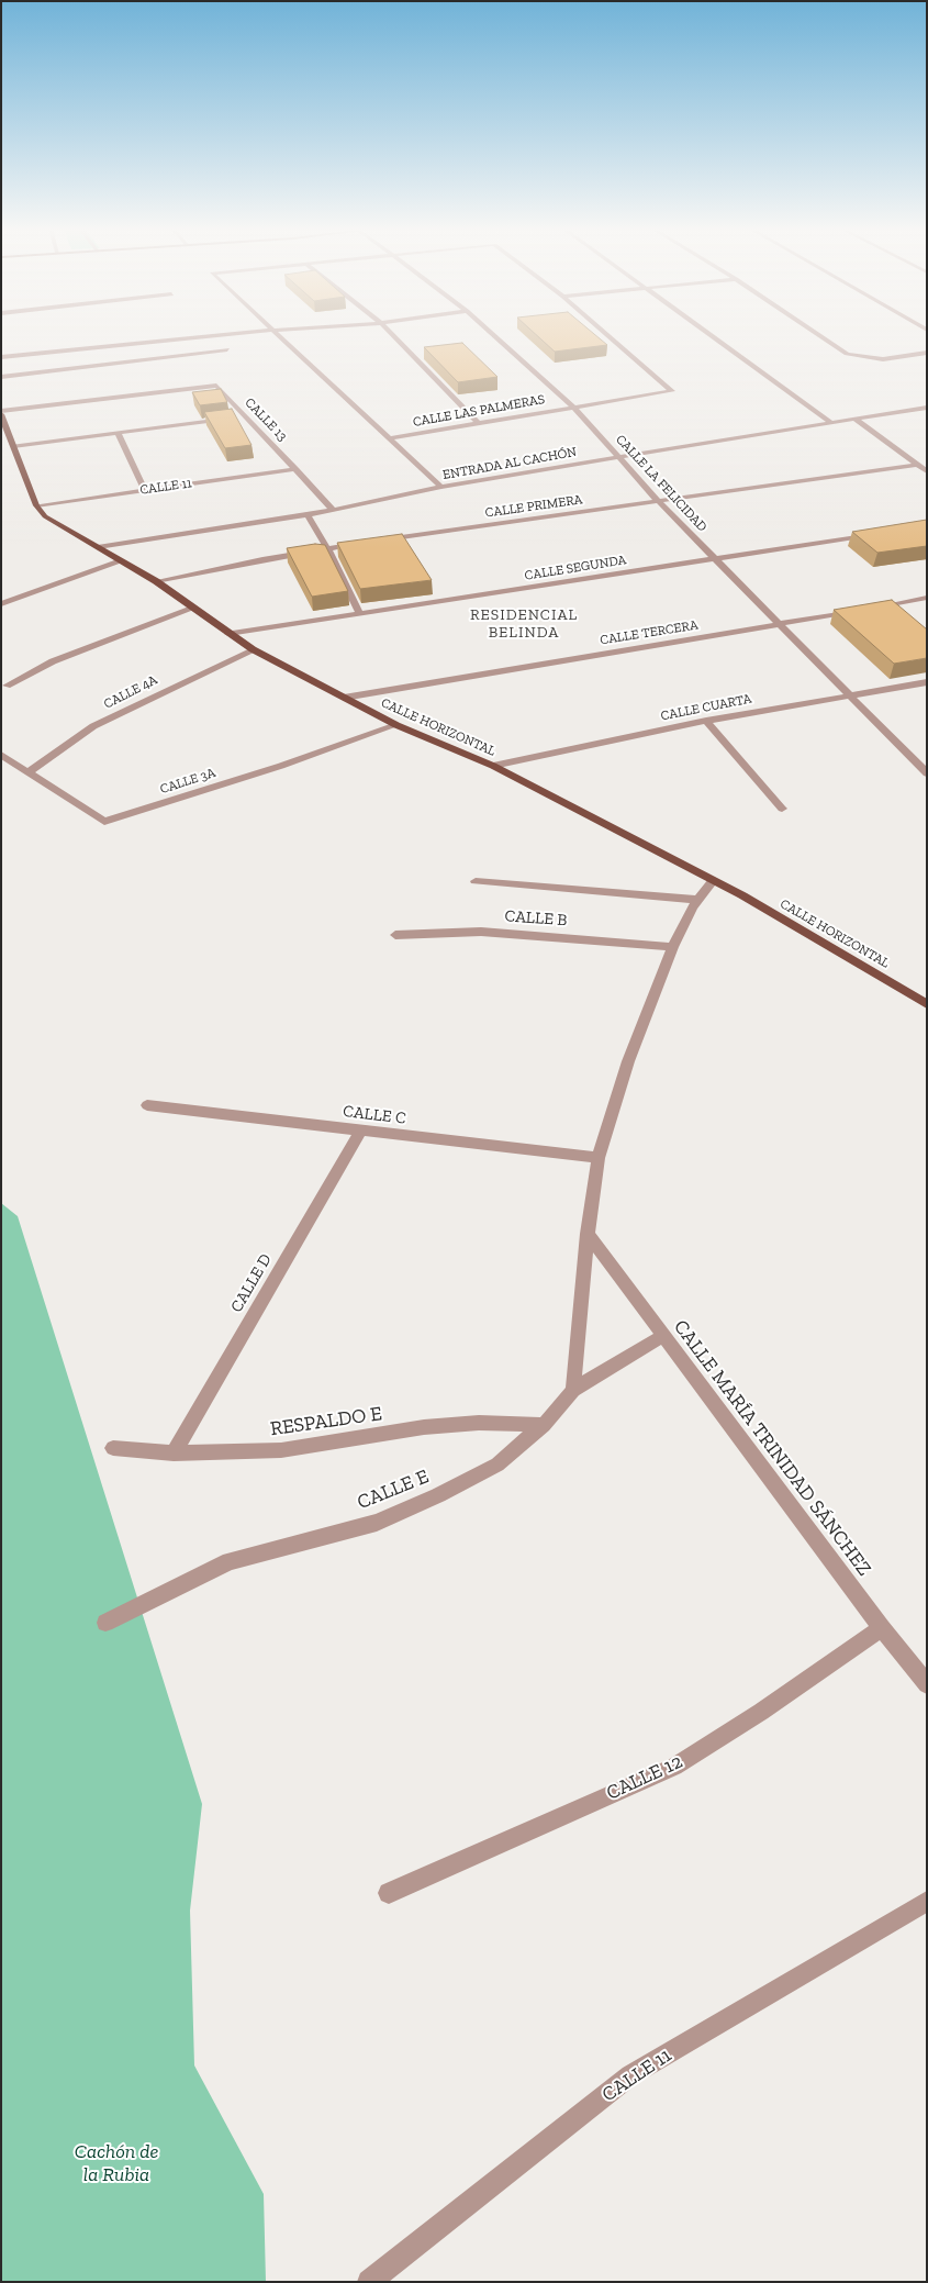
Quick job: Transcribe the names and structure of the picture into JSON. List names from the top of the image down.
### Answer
{
  "streets": {
    "main road": ["CALLE HORIZONTAL"],
    "street": [
      "CALLE LAS PALMERAS",
      "CALLE 13",
      "ENTRADA AL CACHÓN",
      "CALLE LA FELICIDAD",
      "CALLE 11",
      "CALLE PRIMERA",
      "CALLE SEGUNDA",
      "CALLE TERCERA",
      "CALLE 4A",
      "CALLE CUARTA",
      "CALLE 3A",
      "CALLE B",
      "CALLE C",
      "CALLE D",
      "RESPALDO E",
      "CALLE MARÍA TRINIDAD SÁNCHEZ",
      "CALLE E",
      "CALLE 12"
    ]
  },
  "crossings": [
    ["CALLE LAS PALMERAS", "CALLE LA FELICIDAD"],
    ["CALLE 13", "ENTRADA AL CACHÓN"],
    ["CALLE 13", "CALLE 11"],
    ["CALLE 13", "CALLE HORIZONTAL"],
    ["ENTRADA AL CACHÓN", "CALLE LA FELICIDAD"],
    ["ENTRADA AL CACHÓN", "CALLE HORIZONTAL"],
    ["CALLE LA FELICIDAD", "CALLE PRIMERA"],
    ["CALLE LA FELICIDAD", "CALLE SEGUNDA"],
    ["CALLE LA FELICIDAD", "CALLE TERCERA"],
    ["CALLE LA FELICIDAD", "CALLE CUARTA"],
    ["CALLE 11", "CALLE HORIZONTAL"],
    ["CALLE SEGUNDA", "CALLE HORIZONTAL"],
    ["CALLE TERCERA", "CALLE HORIZONTAL"],
    ["CALLE 4A", "CALLE HORIZONTAL"],
    ["CALLE 4A", "CALLE 3A"],
    ["CALLE CUARTA", "CALLE HORIZONTAL"],
    ["CALLE HORIZONTAL", "CALLE 3A"],
    ["CALLE C", "CALLE D"],
    ["CALLE D", "RESPALDO E"],
    ["RESPALDO E", "CALLE E"],
    ["CALLE MARÍA TRINIDAD SÁNCHEZ", "CALLE E"],
    ["CALLE MARÍA TRINIDAD SÁNCHEZ", "CALLE 12"]
  ],
  "districts": ["RESIDENCIAL BELINDA"],
  "parks": ["Cachón de la Rubia"]
}
